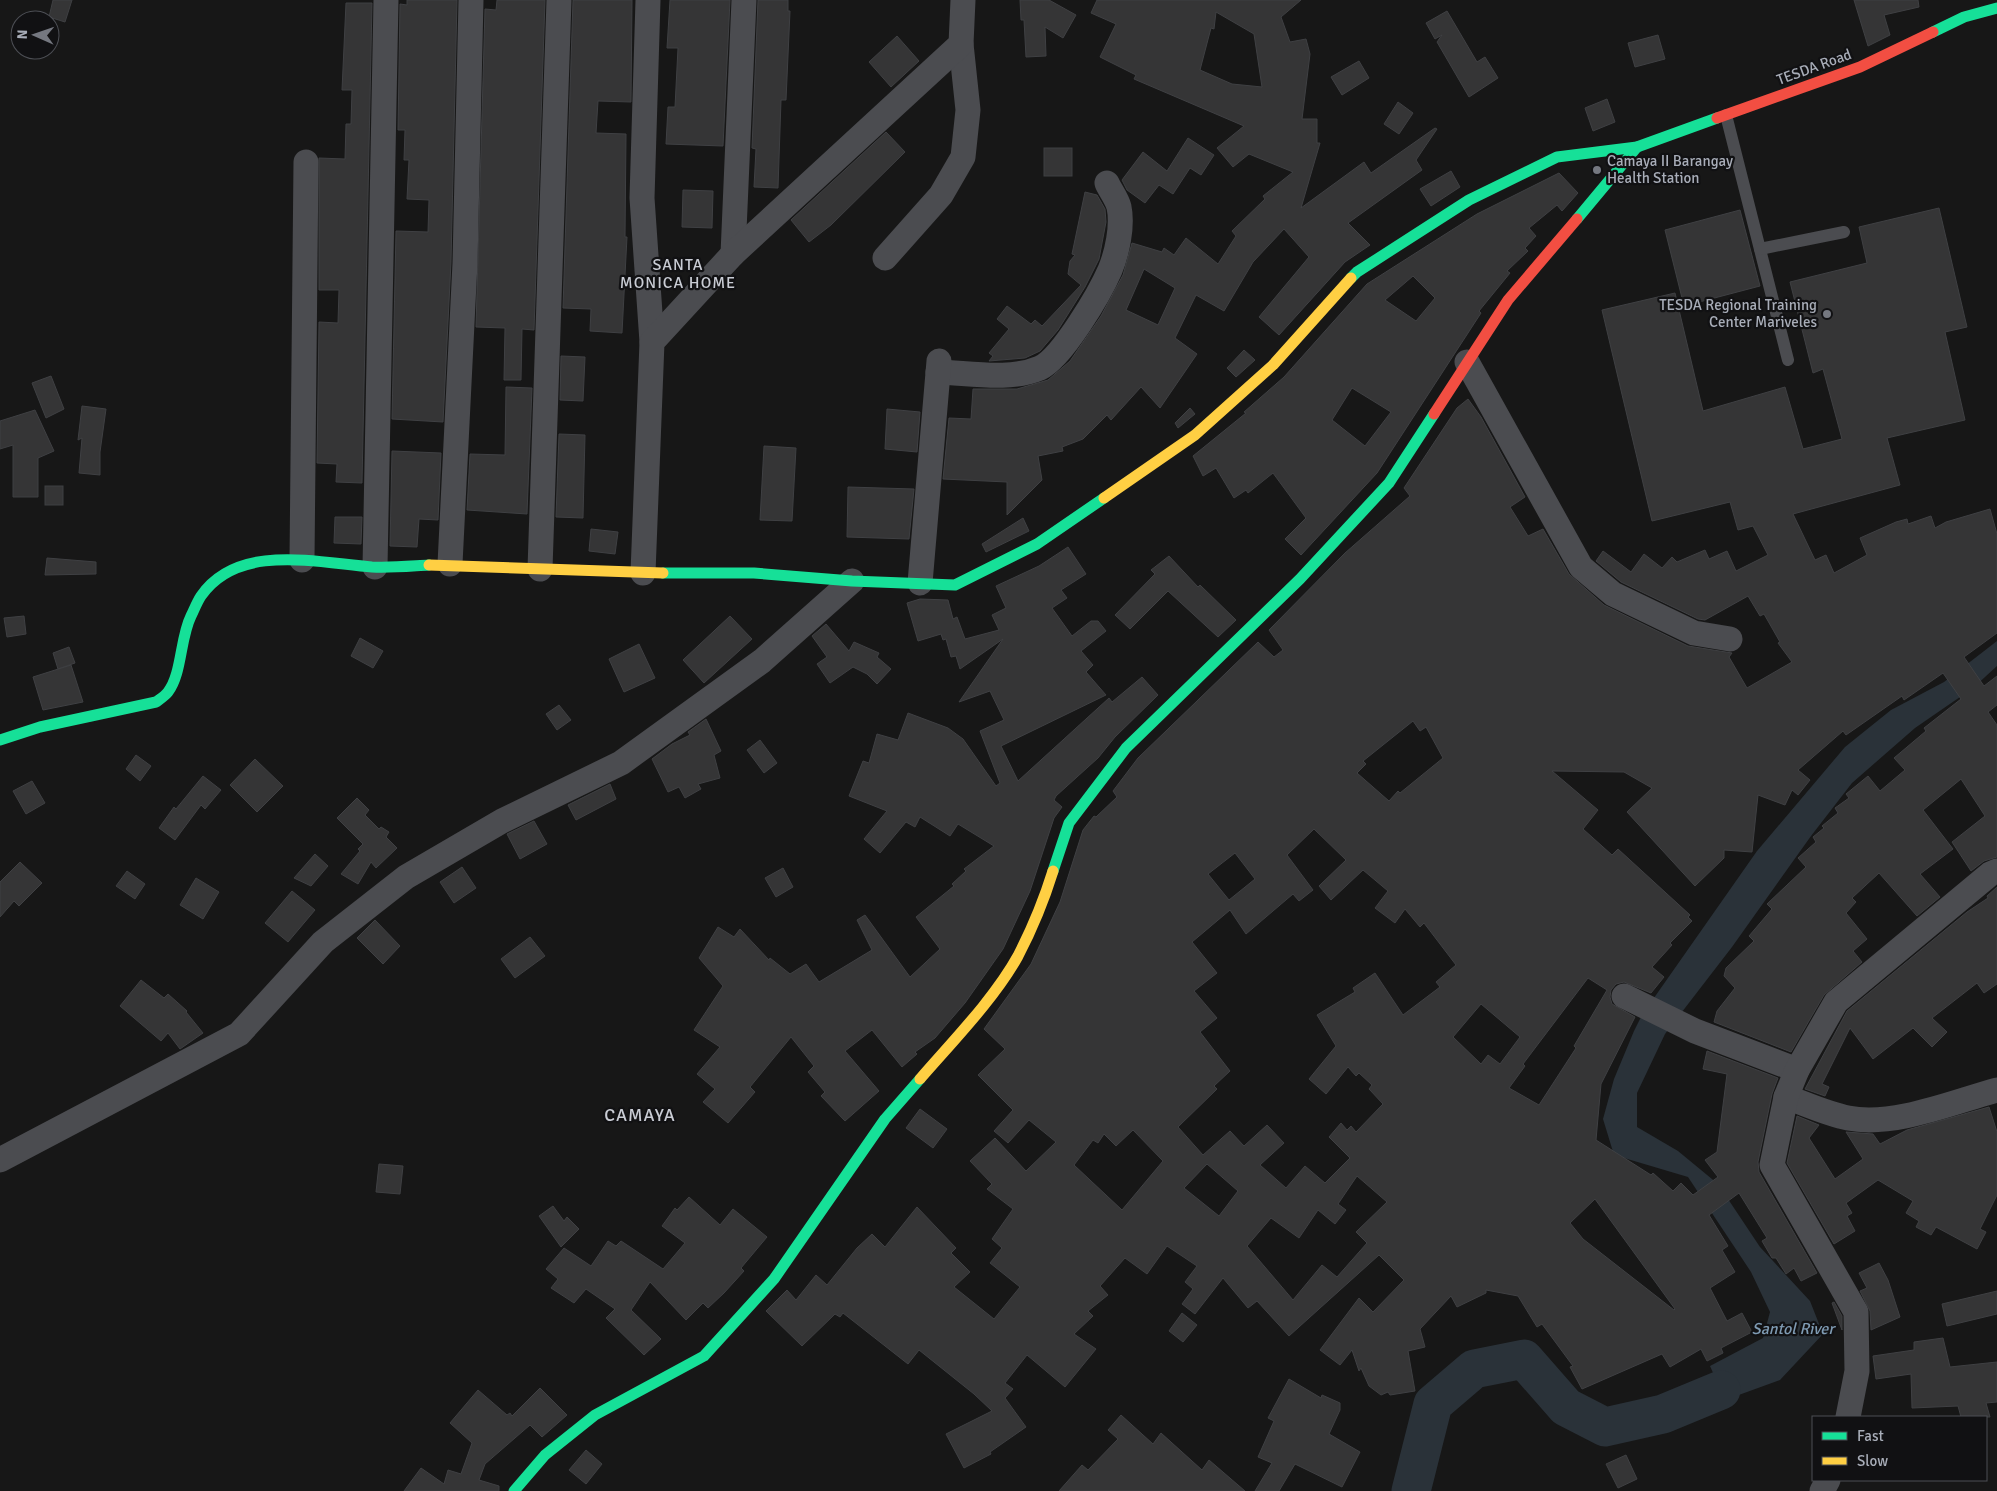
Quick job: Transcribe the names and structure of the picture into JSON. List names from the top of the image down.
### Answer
{
  "streets": {
    "street": ["TESDA Road"]
  },
  "districts": ["SANTA MONICA HOME", "CAMAYA"],
  "water": ["Santol River"],
  "places": ["Camaya II Barangay Health Station", "TESDA Regional Training Center Mariveles"],
  "legend": ["Fast", "Slow"],
  "north": "left"
}
